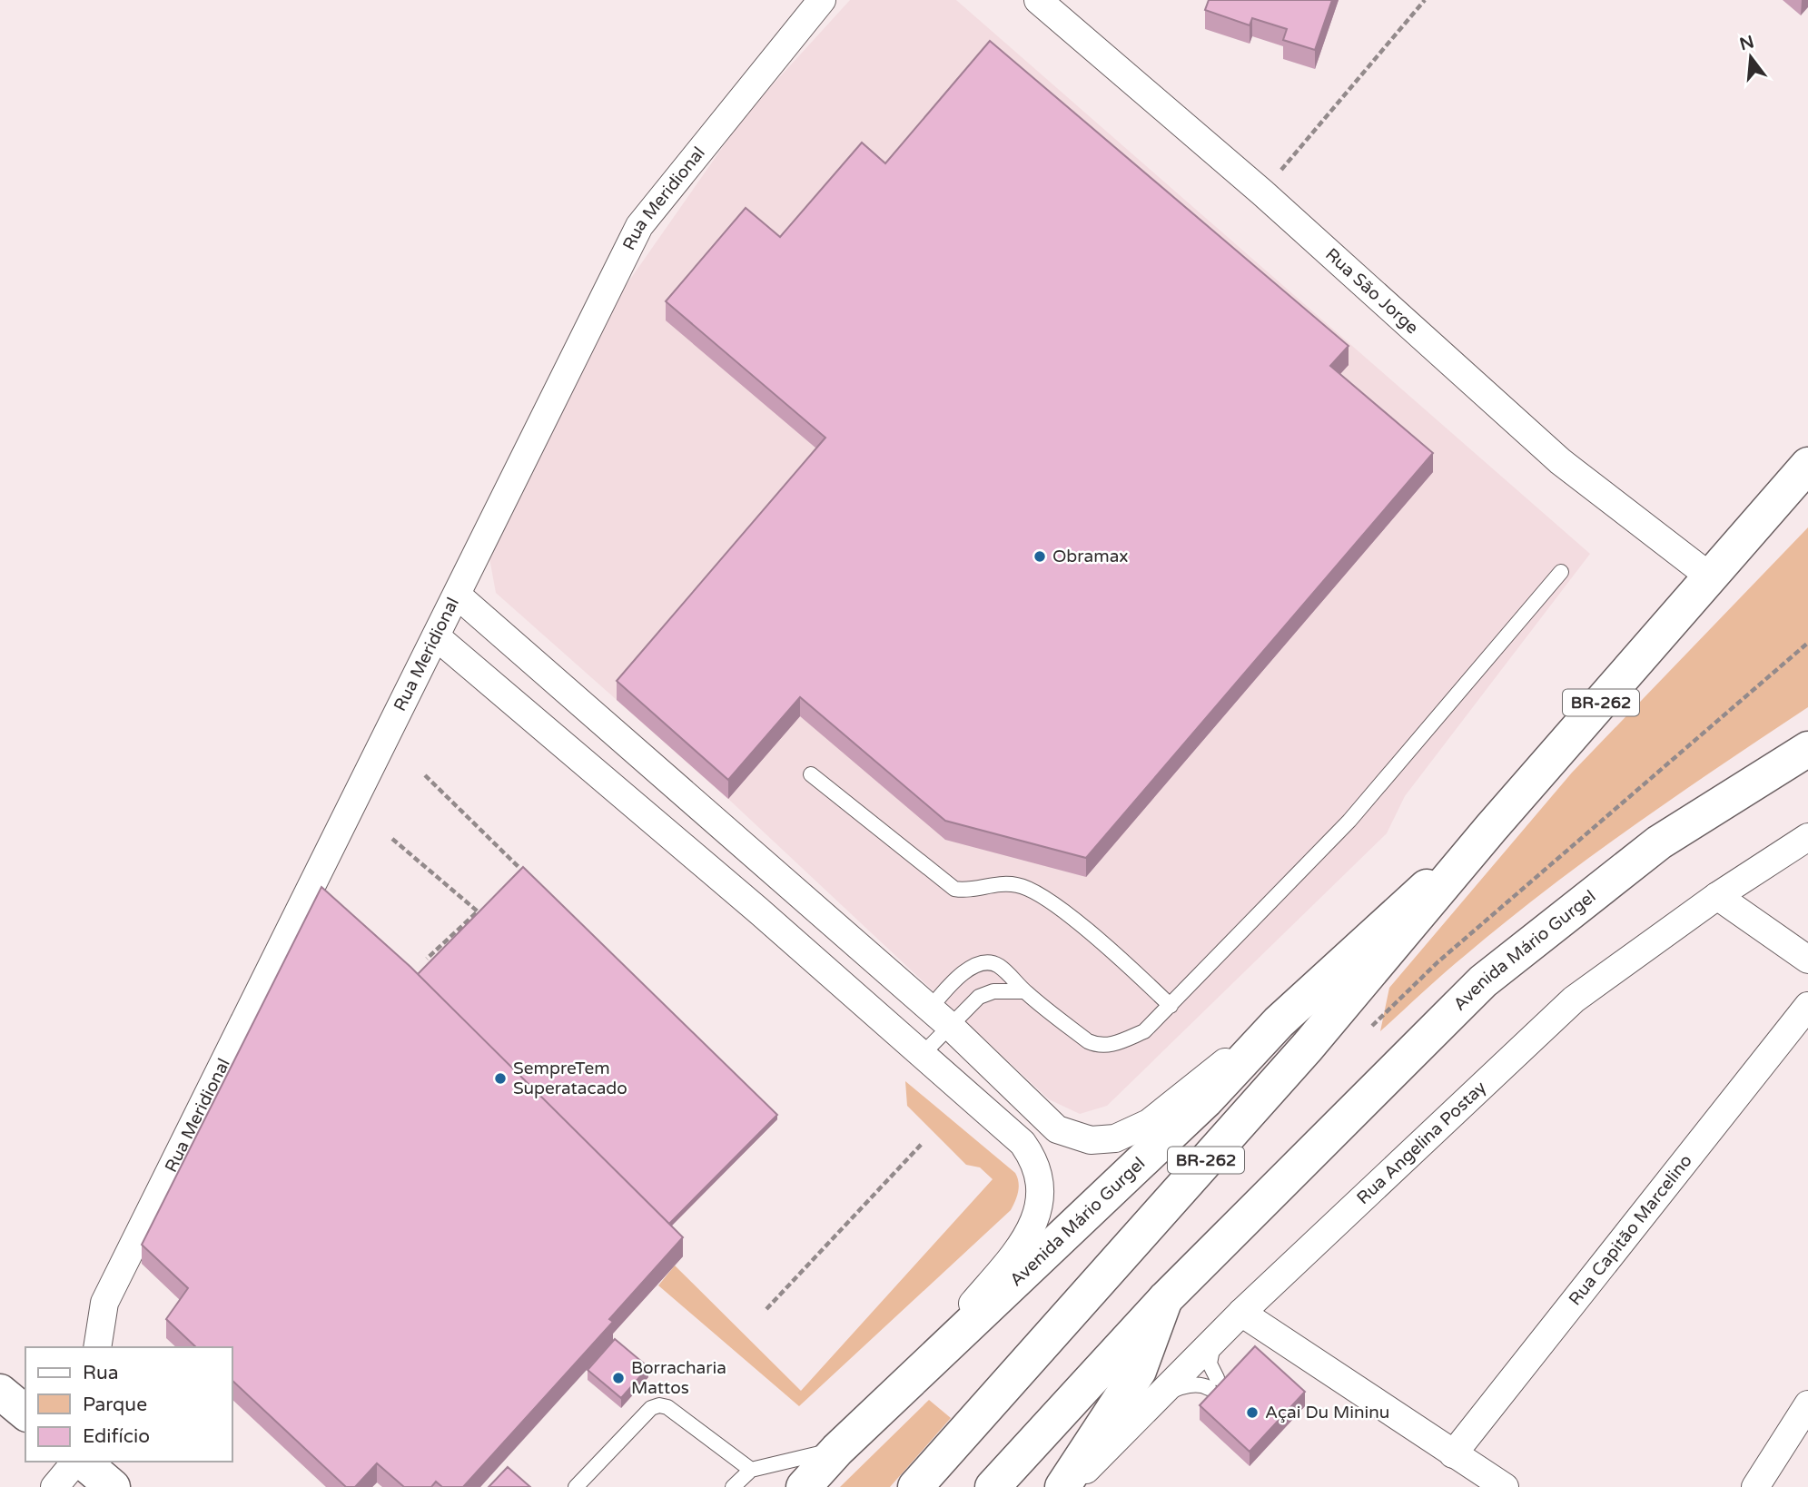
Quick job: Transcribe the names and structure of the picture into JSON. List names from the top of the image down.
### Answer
{
  "streets": {
    "main road": ["BR-262", "Avenida Mário Gurgel"],
    "street": [
      "Rua Meridional",
      "Rua São Jorge",
      "Rua Angelina Postay",
      "Rua Capitão Marcelino"
    ]
  },
  "crossings": [
    ["Rua São Jorge", "Avenida Mário Gurgel"]
  ],
  "places": [
    "Obramax",
    "SempreTem Superatacado",
    "Borracharia Mattos",
    "Açai Du Mininu"
  ],
  "legend": ["Rua", "Parque", "Edifício"],
  "north": "top"
}
